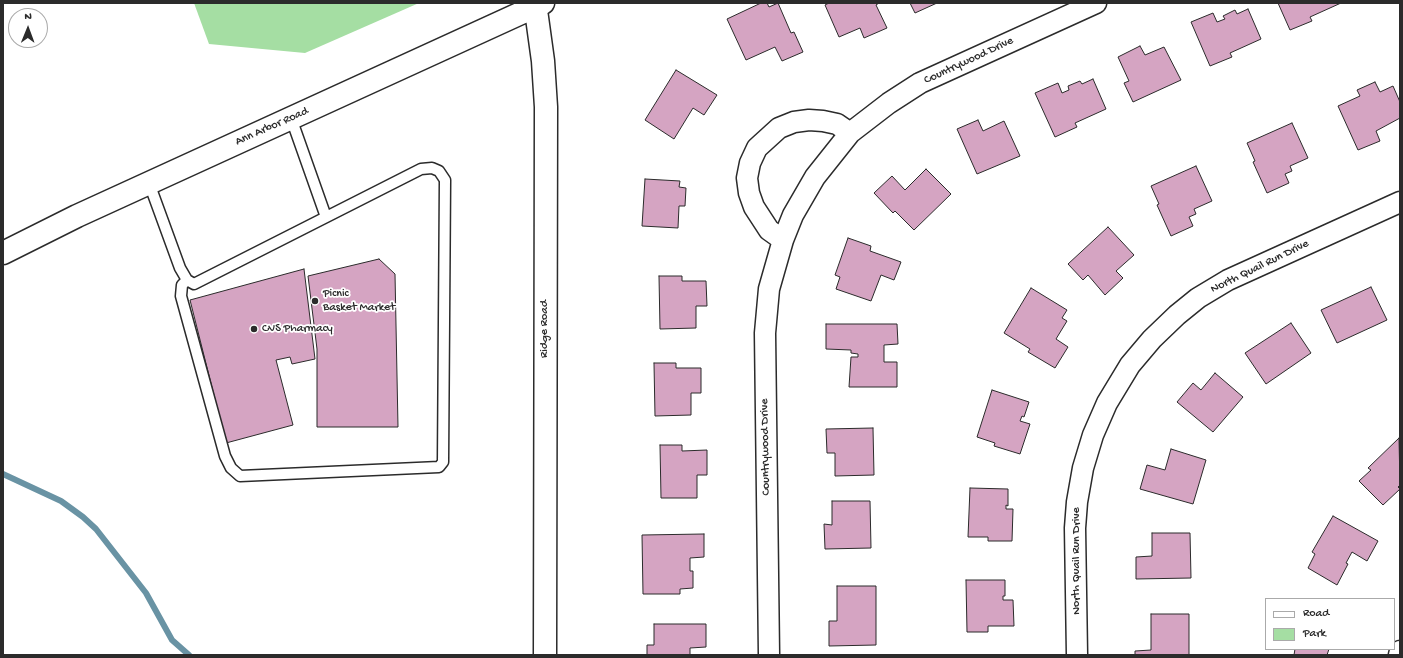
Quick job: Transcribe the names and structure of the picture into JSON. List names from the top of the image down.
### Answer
{
  "streets": {
    "street": [
      "Countrywood Drive",
      "Ann Arbor Road",
      "North Quail Run Drive",
      "Ridge Road"
    ]
  },
  "crossings": [
    ["Ann Arbor Road", "Ridge Road"]
  ],
  "places": ["Picnic Basket Market", "CVS Pharmacy"],
  "legend": ["Road", "Park"],
  "north": "top"
}
